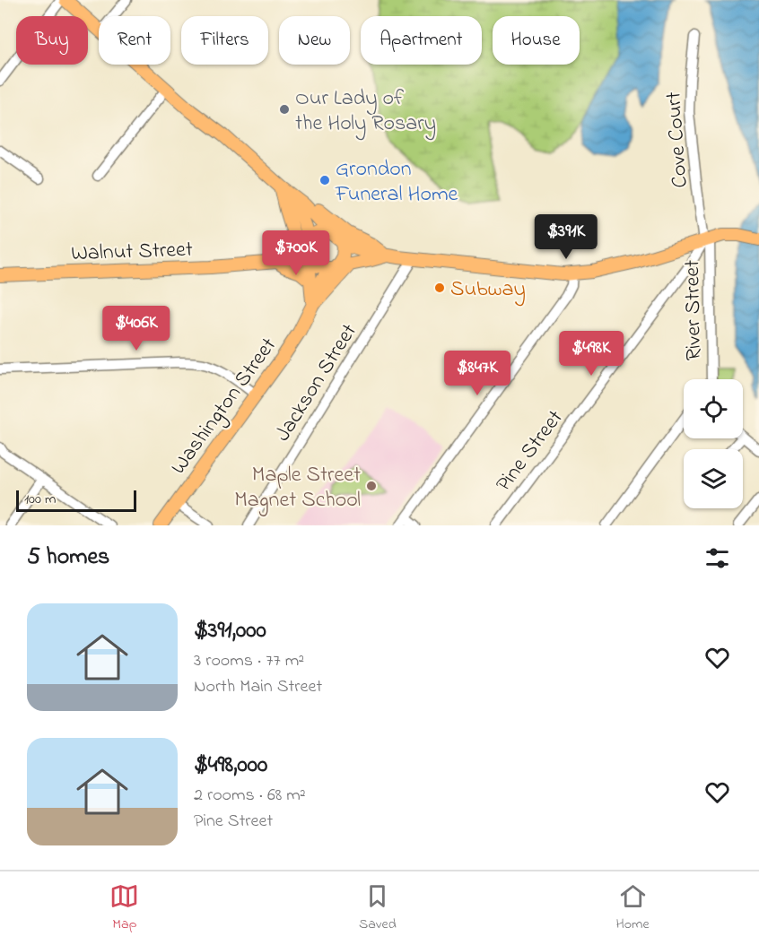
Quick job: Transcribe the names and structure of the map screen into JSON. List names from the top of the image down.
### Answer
{
  "streets": {
    "main road": ["Walnut Street", "Washington Street"],
    "street": [
      "Cove Court",
      "River Street",
      "Jackson Street",
      "Pine Street"
    ]
  },
  "crossings": [
    ["Cove Court", "River Street"],
    ["Cove Court", "Pine Street"],
    ["Walnut Street", "Washington Street"],
    ["River Street", "Pine Street"]
  ],
  "places": [
    "Our Lady of the Holy Rosary",
    "Grondon Funeral Home",
    "Subway",
    "Maple Street Magnet School"
  ],
  "scale_bar": "100 m",
  "page": {
    "chip": [
      "Buy",
      "Rent",
      "Filters",
      "New",
      "Apartment",
      "House"
    ],
    "price": [
      "$391K",
      "$700K",
      "$406K",
      "$498K",
      "$847K"
    ],
    "scale": "100 m",
    "heading": "5 homes",
    "list": [
      {
        "name": "$391,000",
        "note": "3 rooms · 77 m² · North Main Street"
      },
      {
        "name": "$498,000",
        "note": "2 rooms · 68 m² · Pine Street"
      }
    ],
    "tabs": ["Map", "Saved", "Home"]
  }
}
